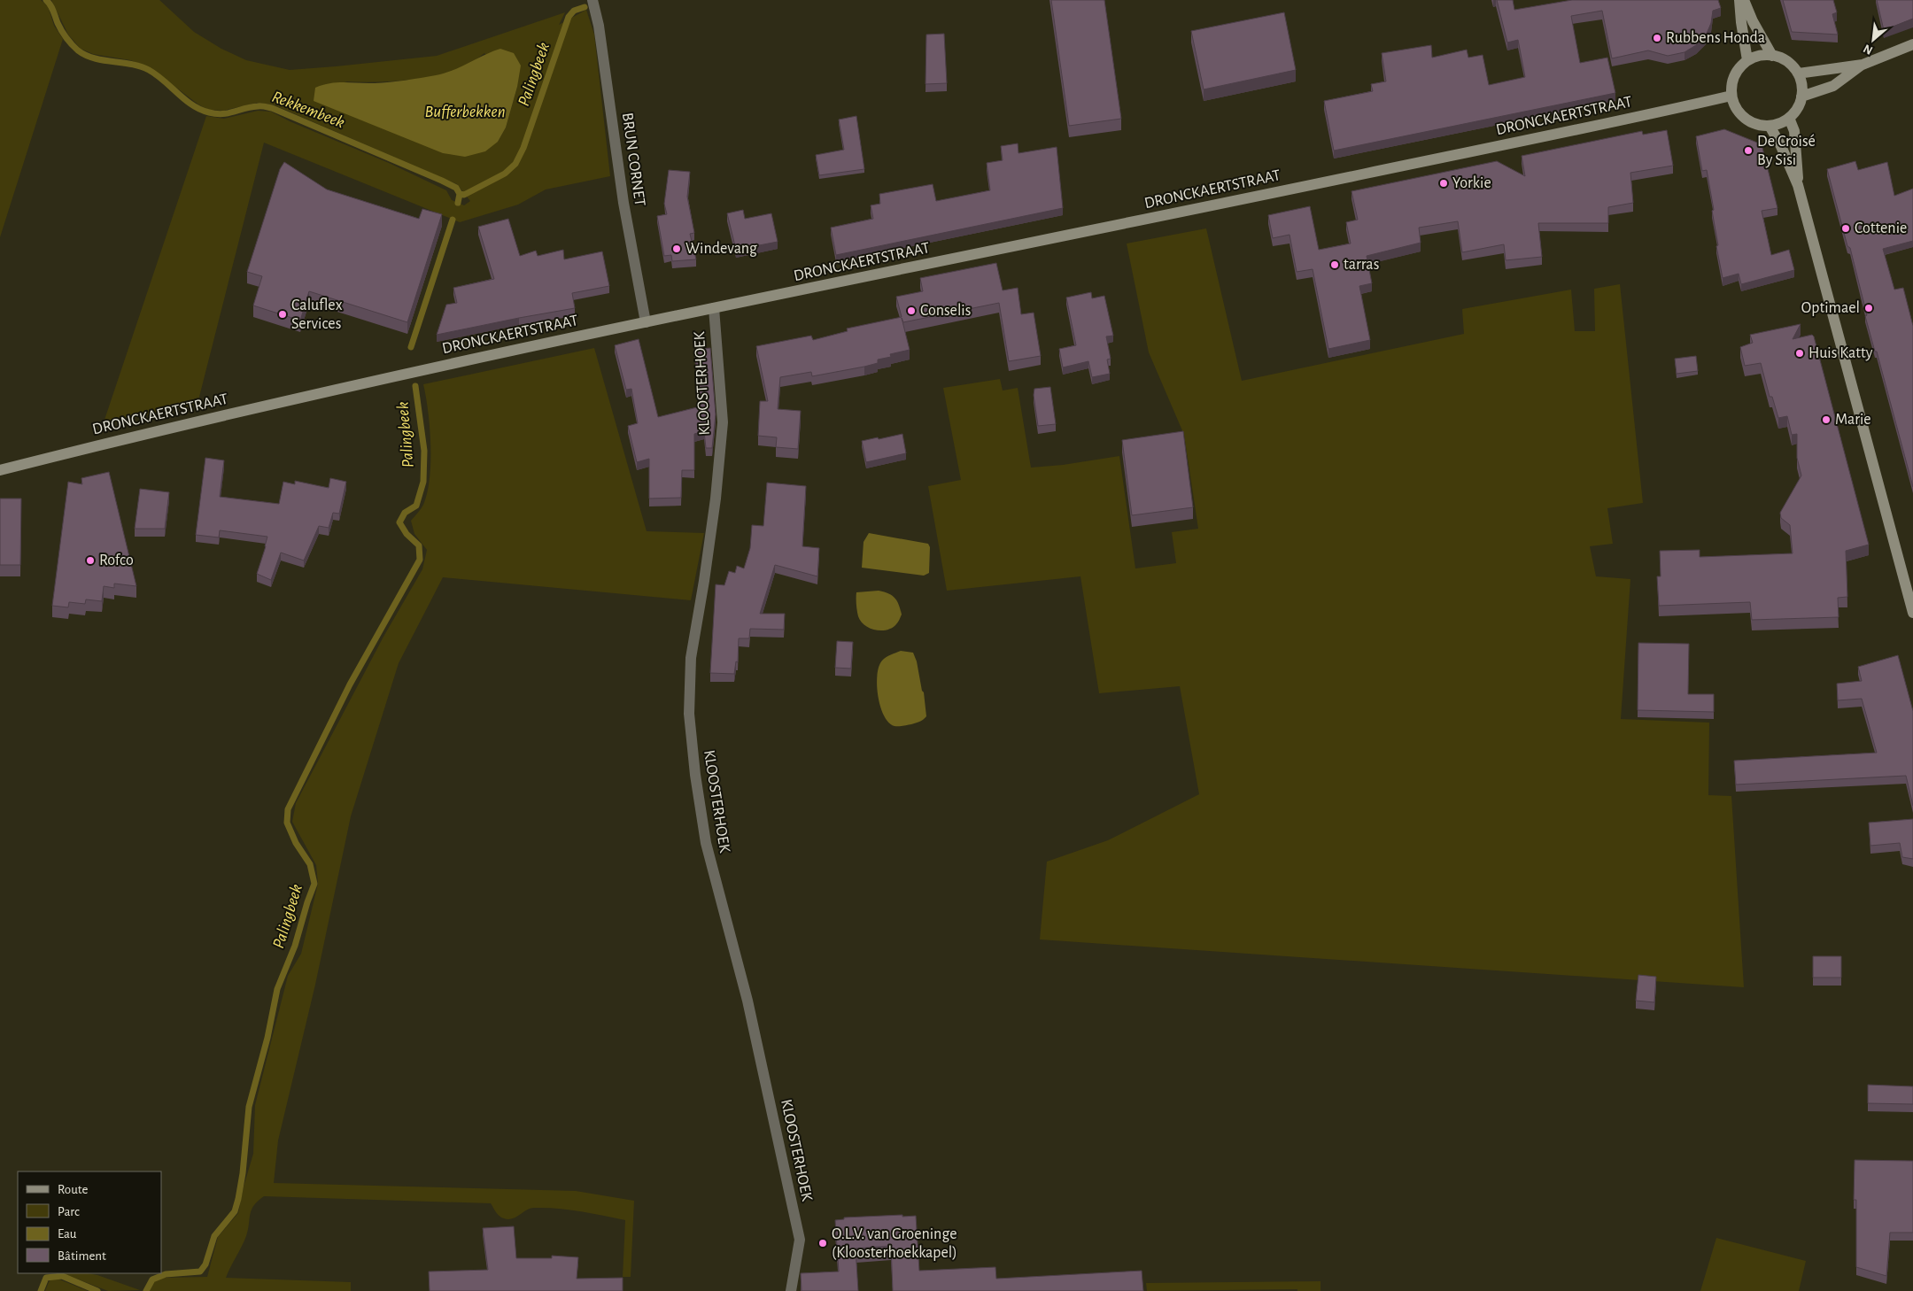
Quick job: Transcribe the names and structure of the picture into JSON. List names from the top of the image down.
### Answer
{
  "streets": {
    "main road": ["DRONCKAERTSTRAAT"],
    "street": ["BRUN CORNET", "KLOOSTERHOEK"]
  },
  "crossings": [
    ["DRONCKAERTSTRAAT", "BRUN CORNET"],
    ["DRONCKAERTSTRAAT", "KLOOSTERHOEK"]
  ],
  "water": ["Palingbeek", "Rekkembeek", "Bufferbekken"],
  "places": [
    "Rubbens Honda",
    "De Croisé By Sisi",
    "Yorkie",
    "Cottenie",
    "Windevang",
    "tarras",
    "Optimael",
    "Conselis",
    "Caluflex Services",
    "Huis Katty",
    "Marie",
    "Rofco",
    "O.L.V. van Groeninge (Kloosterhoekkapel)"
  ],
  "legend": [
    "Route",
    "Parc",
    "Eau",
    "Bâtiment"
  ],
  "north": "bottom left"
}
